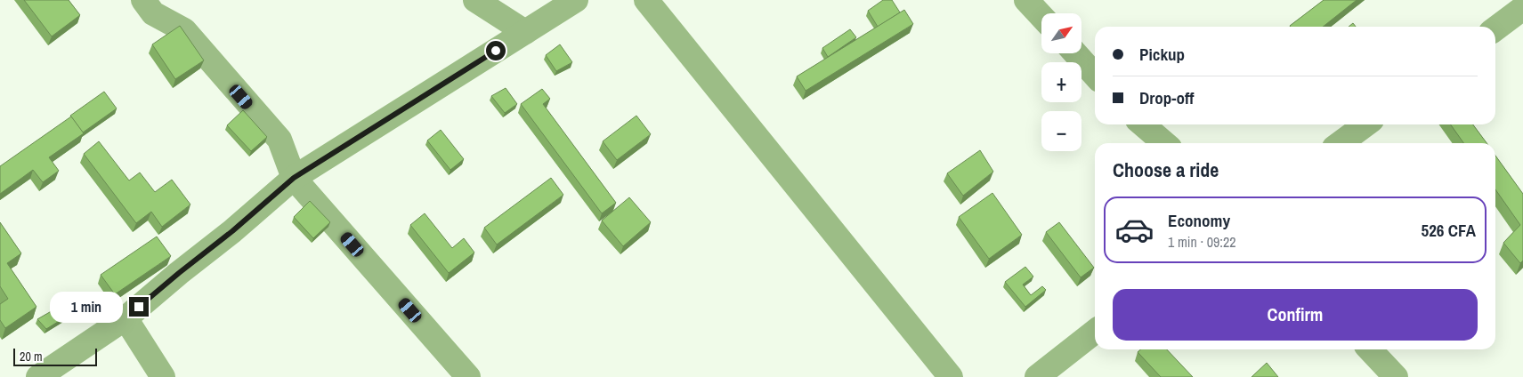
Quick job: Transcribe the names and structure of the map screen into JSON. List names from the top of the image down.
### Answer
{
  "scale_bar": "20 m",
  "north": "top right",
  "page": {
    "map_buttons": ["+", "−"],
    "banner": ["Pickup", "Drop-off"],
    "heading": "Choose a ride",
    "list": [
      {
        "name": "Economy",
        "note": "1 min · 09:22",
        "value": "526 CFA"
      }
    ],
    "buttons": "Confirm",
    "bubble": "1 min",
    "scale": "20 m"
  }
}
